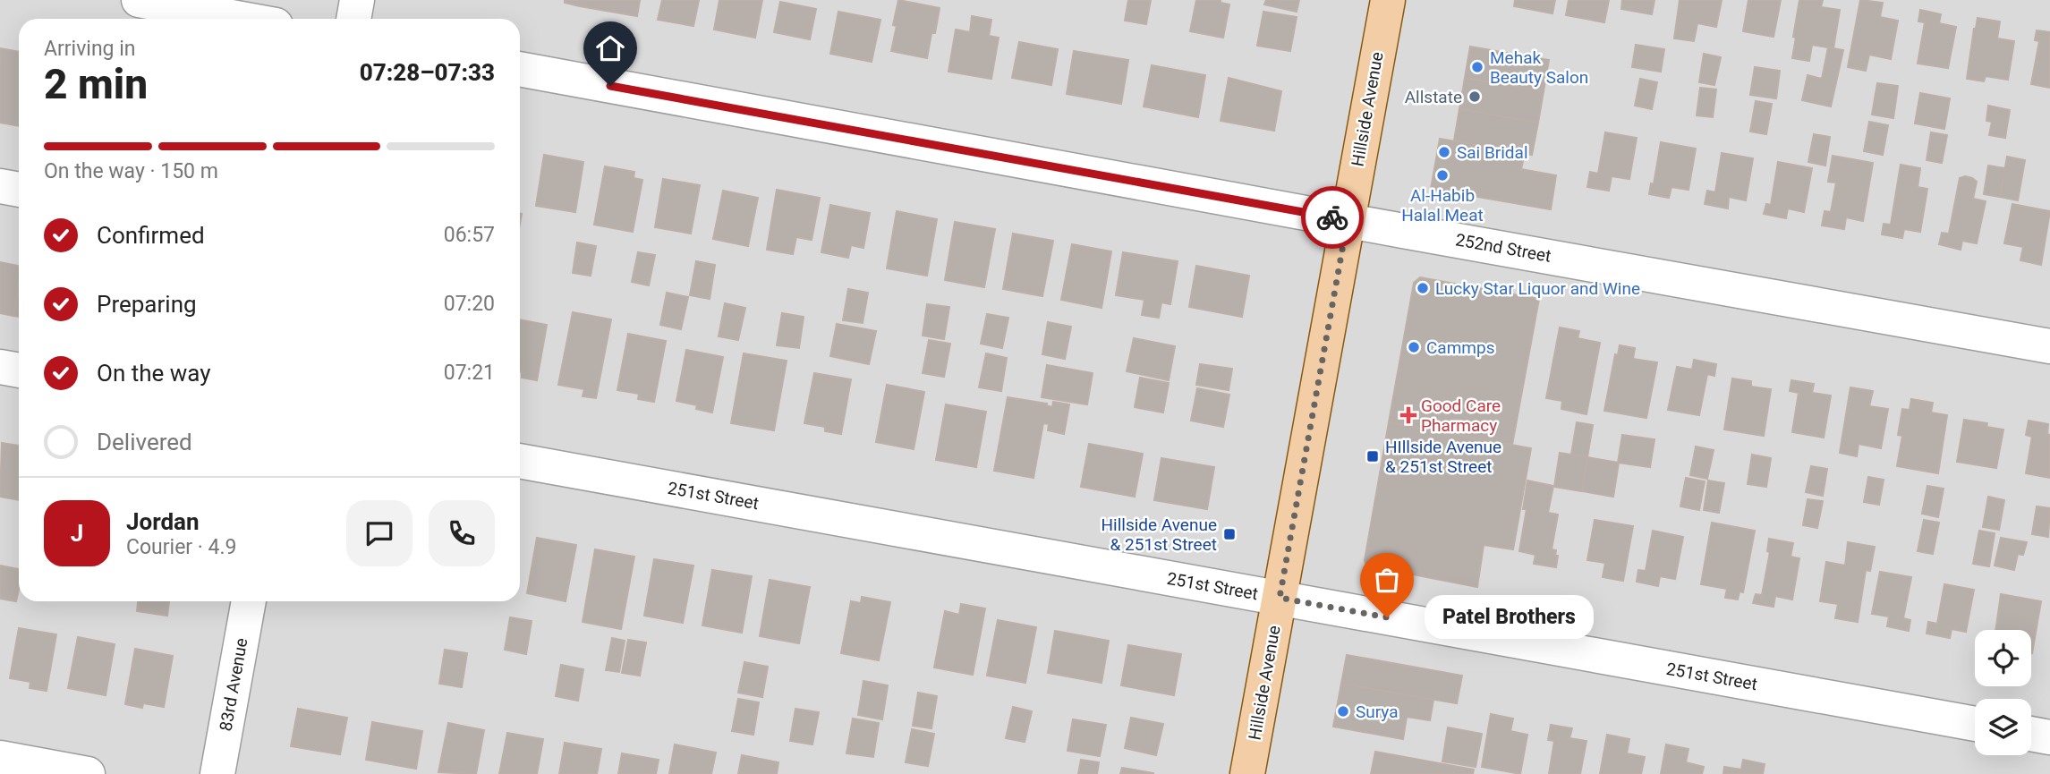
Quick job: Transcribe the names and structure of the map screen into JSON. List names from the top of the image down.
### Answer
{
  "streets": {
    "main road": ["Hillside Avenue"],
    "street": ["252nd Street", "251st Street", "83rd Avenue"]
  },
  "crossings": [
    ["Hillside Avenue", "252nd Street"],
    ["Hillside Avenue", "251st Street"]
  ],
  "places": {
    "other": [
      "Mehak Beauty Salon",
      "Allstate",
      "Sai Bridal",
      "Al-Habib Halal Meat",
      "Lucky Star Liquor and Wine",
      "Cammps",
      "Patel Brothers",
      "Surya"
    ],
    "health": ["Good Care Pharmacy"],
    "transit": ["HIllside Avenue & 251st Street", "Hillside Avenue & 251st Street"]
  },
  "page": {
    "heading": ["2 min", "Arriving in", "07:28–07:33"],
    "panel": ["Jordan", "Courier · 4.9"],
    "bar": "On the way · 150 m",
    "list": [
      ["Confirmed", "06:57"],
      ["Preparing", "07:20"],
      ["On the way", "07:21"],
      "Delivered"
    ],
    "round": "J",
    "bubble": "Patel Brothers"
  }
}
